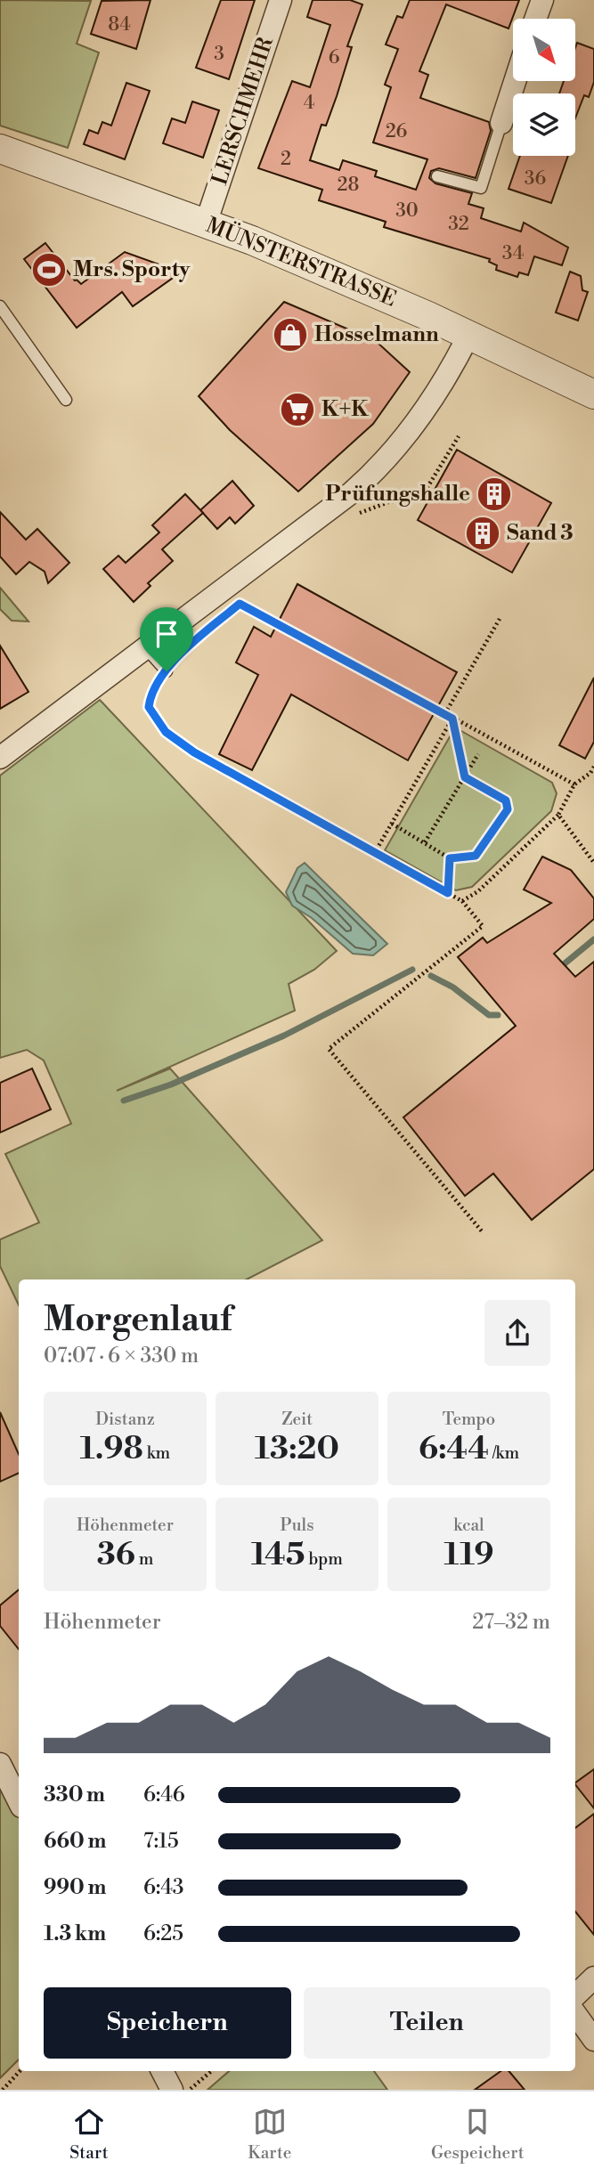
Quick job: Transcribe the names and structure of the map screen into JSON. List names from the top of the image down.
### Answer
{
  "streets": {
    "street": ["LERSCHMEHR", "MÜNSTERSTRASSE"]
  },
  "crossings": [
    ["LERSCHMEHR", "MÜNSTERSTRASSE"]
  ],
  "places": {
    "sports": ["Mrs. Sporty"],
    "shop": ["Hosselmann"],
    "supermarket": ["K+K"],
    "building": ["Prüfungshalle", "Sand 3"]
  },
  "house_numbers": [
    "84",
    "3",
    "6",
    "4",
    "26",
    "2",
    "36",
    "28",
    "30",
    "32",
    "34"
  ],
  "north": "bottom right",
  "page": {
    "heading": ["Morgenlauf", "07:07 · 6 × 330 m"],
    "stats": [
      ["Distanz", "1.98 km"],
      ["Zeit", "13:20"],
      ["Tempo", "6:44 /km"],
      ["Höhenmeter", "36 m"],
      ["Puls", "145 bpm"],
      ["kcal", "119"]
    ],
    "chart": ["Höhenmeter", "27–32 m"],
    "list": [
      {
        "name": "330 m",
        "note": "6:46"
      },
      {
        "name": "660 m",
        "note": "7:15"
      },
      {
        "name": "990 m",
        "note": "6:43"
      },
      {
        "name": "1.3 km",
        "note": "6:25"
      }
    ],
    "buttons": ["Speichern", "Teilen"],
    "tabs": ["Start", "Karte", "Gespeichert"]
  }
}
